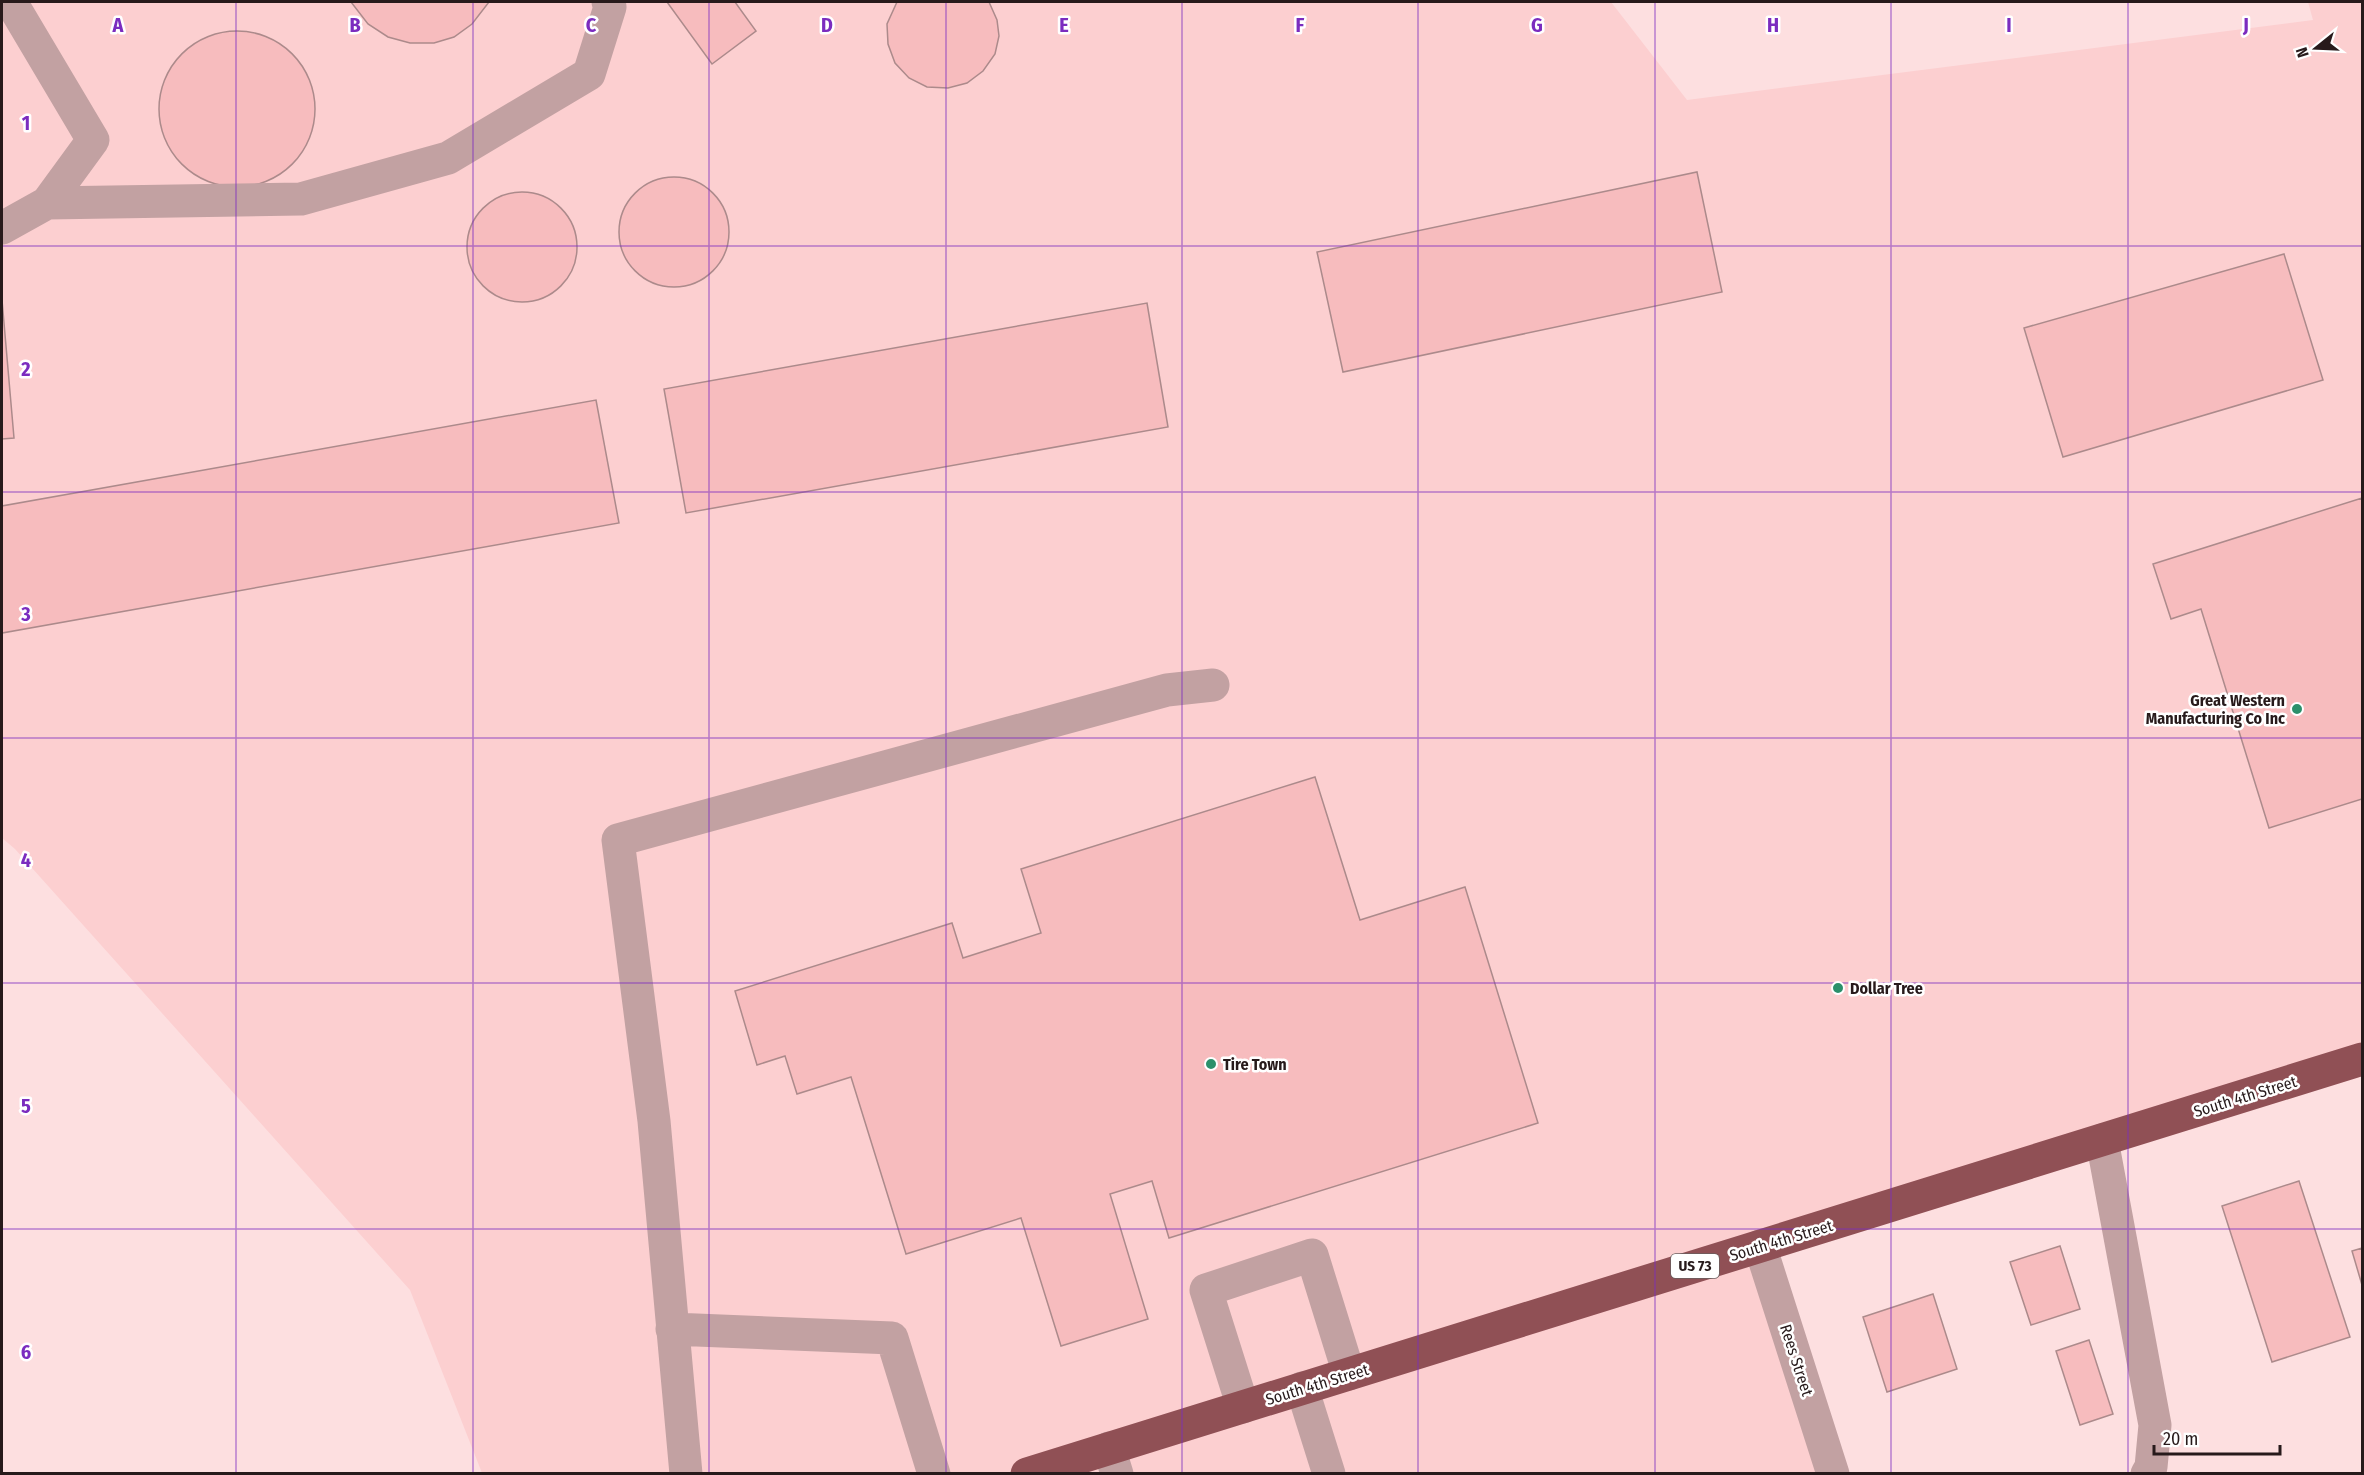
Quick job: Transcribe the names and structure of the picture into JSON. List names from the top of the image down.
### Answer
{
  "streets": {
    "highway": ["South 4th Street", "US 73"],
    "street": ["Rees Street"]
  },
  "crossings": [
    ["South 4th Street", "Rees Street"]
  ],
  "places": ["Great Western Manufacturing Co Inc", "Dollar Tree", "Tire Town"],
  "scale_bar": "20 m",
  "north": "left",
  "grid": {
    "columns": [
      "A",
      "B",
      "C",
      "D",
      "E",
      "F",
      "G",
      "H",
      "I",
      "J"
    ],
    "rows": [
      "1",
      "2",
      "3",
      "4",
      "5",
      "6"
    ]
  }
}
